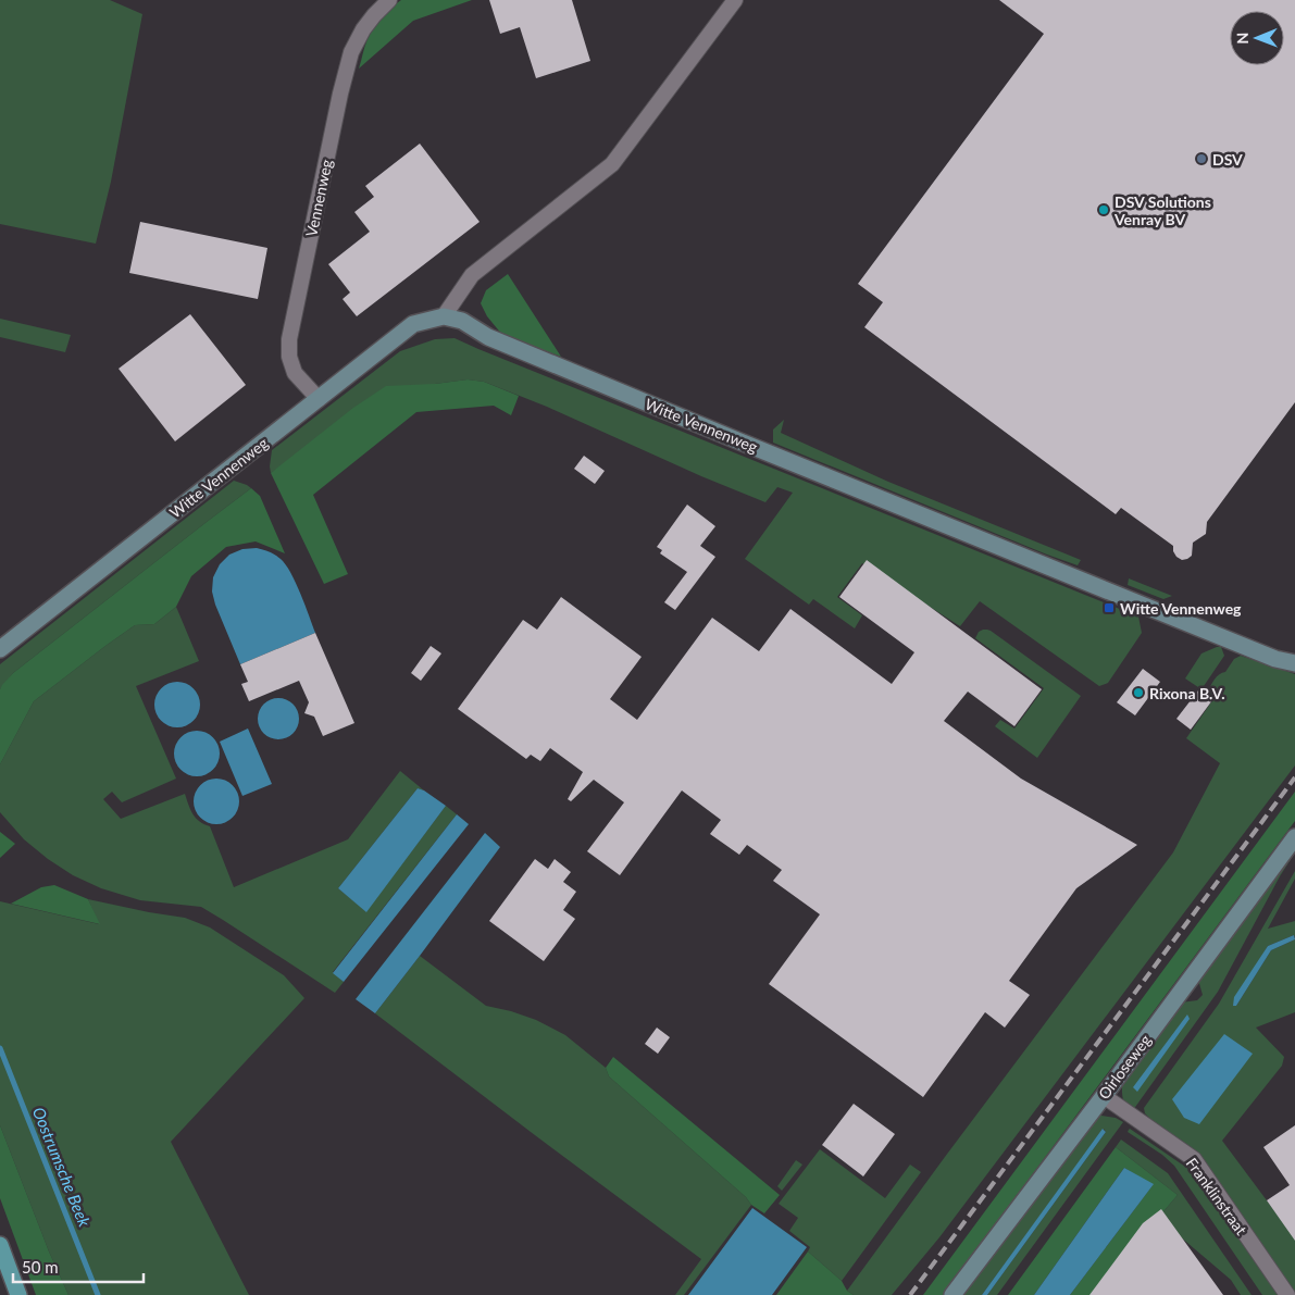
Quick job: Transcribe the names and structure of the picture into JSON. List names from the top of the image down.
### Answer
{
  "streets": {
    "street": [
      "Vennenweg",
      "Witte Vennenweg",
      "Oirloseweg",
      "Franklinstraat"
    ]
  },
  "crossings": [
    ["Vennenweg", "Witte Vennenweg"],
    ["Oirloseweg", "Franklinstraat"]
  ],
  "water": ["Oostrumsche Beek"],
  "places": {
    "other": ["DSV", "DSV Solutions Venray BV", "Rixona B.V."],
    "transit": ["Witte Vennenweg"]
  },
  "scale_bar": "50 m",
  "north": "left"
}
